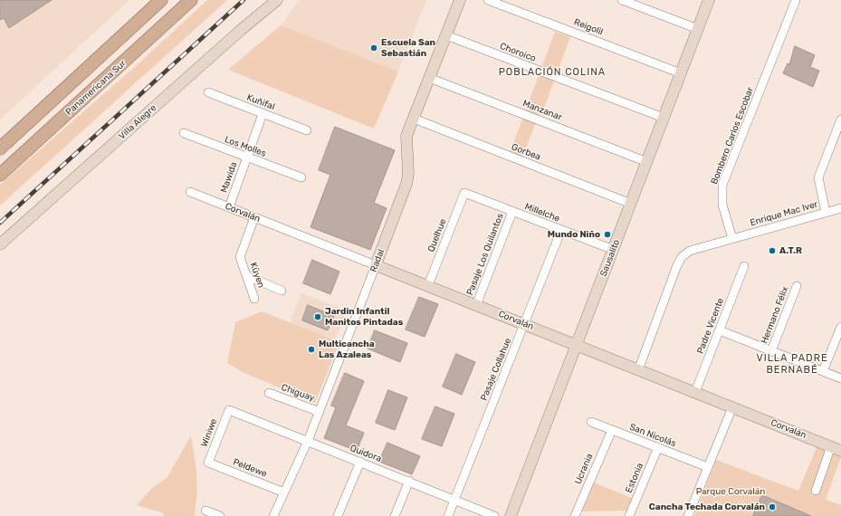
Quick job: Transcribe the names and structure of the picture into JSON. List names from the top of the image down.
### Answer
{
  "streets": {
    "main road": ["Panamericana Sur"],
    "street": [
      "Reigolil",
      "Choroico",
      "Kuñifal",
      "Manzanar",
      "Villa Alegre",
      "Bombero Carlos Escobar",
      "Los Molles",
      "Gorbea",
      "Mawida",
      "Corvalán",
      "Millelche",
      "Enrique Mac Iver",
      "Quelhue",
      "Pasaje Los Quilantos",
      "Sausalito",
      "Radal",
      "Küyen",
      "Hermano Félix",
      "Padre Vicente",
      "Pasaje Collahue",
      "Chiguay",
      "Winiwe",
      "San Nicolás",
      "Quidora",
      "Peldewe",
      "Ucrania",
      "Estonia"
    ]
  },
  "crossings": [
    ["Reigolil", "Sausalito"],
    ["Choroico", "Sausalito"],
    ["Choroico", "Radal"],
    ["Kuñifal", "Mawida"],
    ["Manzanar", "Sausalito"],
    ["Manzanar", "Radal"],
    ["Bombero Carlos Escobar", "Enrique Mac Iver"],
    ["Los Molles", "Mawida"],
    ["Gorbea", "Sausalito"],
    ["Gorbea", "Radal"],
    ["Mawida", "Corvalán"],
    ["Corvalán", "Quelhue"],
    ["Corvalán", "Pasaje Los Quilantos"],
    ["Corvalán", "Sausalito"],
    ["Corvalán", "Radal"],
    ["Corvalán", "Küyen"],
    ["Corvalán", "Padre Vicente"],
    ["Corvalán", "Pasaje Collahue"],
    ["Millelche", "Quelhue"],
    ["Millelche", "Pasaje Los Quilantos"],
    ["Millelche", "Sausalito"],
    ["Millelche", "Pasaje Collahue"],
    ["Radal", "Chiguay"],
    ["Radal", "Quidora"],
    ["Radal", "Peldewe"],
    ["Pasaje Collahue", "Quidora"],
    ["Winiwe", "Quidora"],
    ["Winiwe", "Peldewe"],
    ["San Nicolás", "Ucrania"],
    ["San Nicolás", "Estonia"]
  ],
  "districts": ["POBLACIÓN COLINA", "VILLA PADRE BERNABÉ"],
  "parks": ["Parque Corvalán"],
  "places": [
    "Escuela San Sebastián",
    "Mundo Niño",
    "A.T.R",
    "Jardin Infantil Manitos Pintadas",
    "Multicancha Las Azaleas",
    "Cancha Techada Corvalán"
  ]
}
